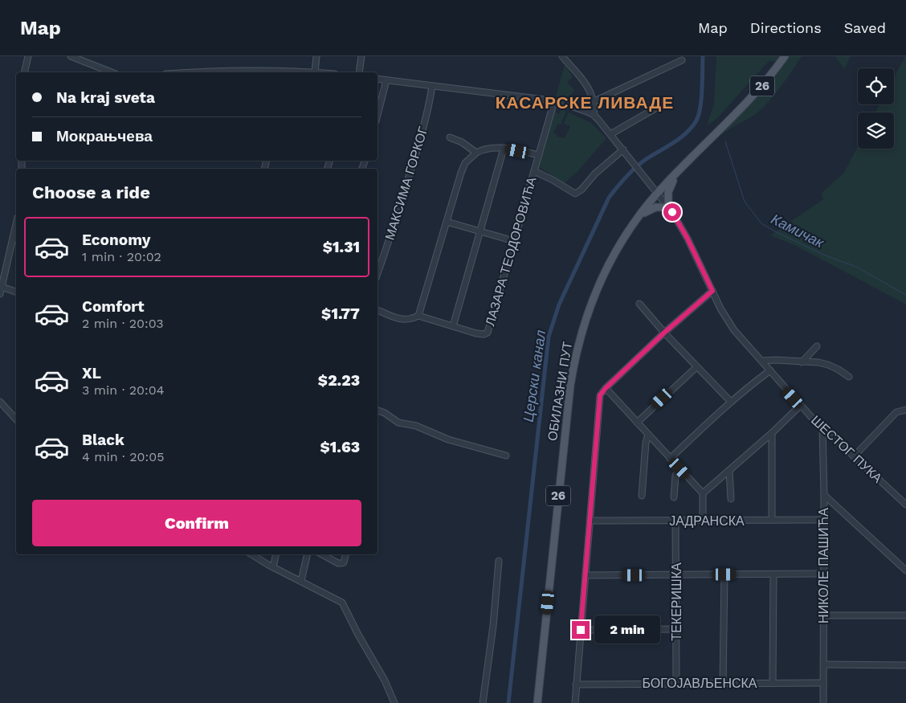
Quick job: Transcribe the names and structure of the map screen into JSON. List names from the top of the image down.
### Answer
{
  "streets": {
    "main road": ["26", "ОБИЛАЗНИ ПУТ"],
    "street": [
      "МАКСИМА ГОРКОГ",
      "ЛАЗАРА ТЕОДОРОВИЋА",
      "ШЕСТОГ ПУКА",
      "ЈАДРАНСКА",
      "НИКОЛЕ ПАШИЋА",
      "ТЕКЕРИШКА",
      "БОГОЈАВЉЕНСКА"
    ]
  },
  "crossings": [
    ["ЛАЗАРА ТЕОДОРОВИЋА", "ШЕСТОГ ПУКА"],
    ["ОБИЛАЗНИ ПУТ", "ШЕСТОГ ПУКА"],
    ["ШЕСТОГ ПУКА", "НИКОЛЕ ПАШИЋА"],
    ["ЈАДРАНСКА", "НИКОЛЕ ПАШИЋА"],
    ["ЈАДРАНСКА", "ТЕКЕРИШКА"],
    ["НИКОЛЕ ПАШИЋА", "БОГОЈАВЉЕНСКА"],
    ["ТЕКЕРИШКА", "БОГОЈАВЉЕНСКА"]
  ],
  "districts": ["КАСАРСКЕ ЛИВАДЕ"],
  "water": ["Камичак", "Церски канал"],
  "page": {
    "header": "Map",
    "nav": ["Map", "Directions", "Saved"],
    "banner": ["Na kraj sveta", "Мокрањчева"],
    "heading": "Choose a ride",
    "list": [
      {
        "name": "Economy",
        "note": "1 min · 20:02",
        "value": "$1.31"
      },
      {
        "name": "Comfort",
        "note": "2 min · 20:03",
        "value": "$1.77"
      },
      {
        "name": "XL",
        "note": "3 min · 20:04",
        "value": "$2.23"
      },
      {
        "name": "Black",
        "note": "4 min · 20:05",
        "value": "$1.63"
      }
    ],
    "buttons": "Confirm",
    "bubble": "2 min"
  }
}
